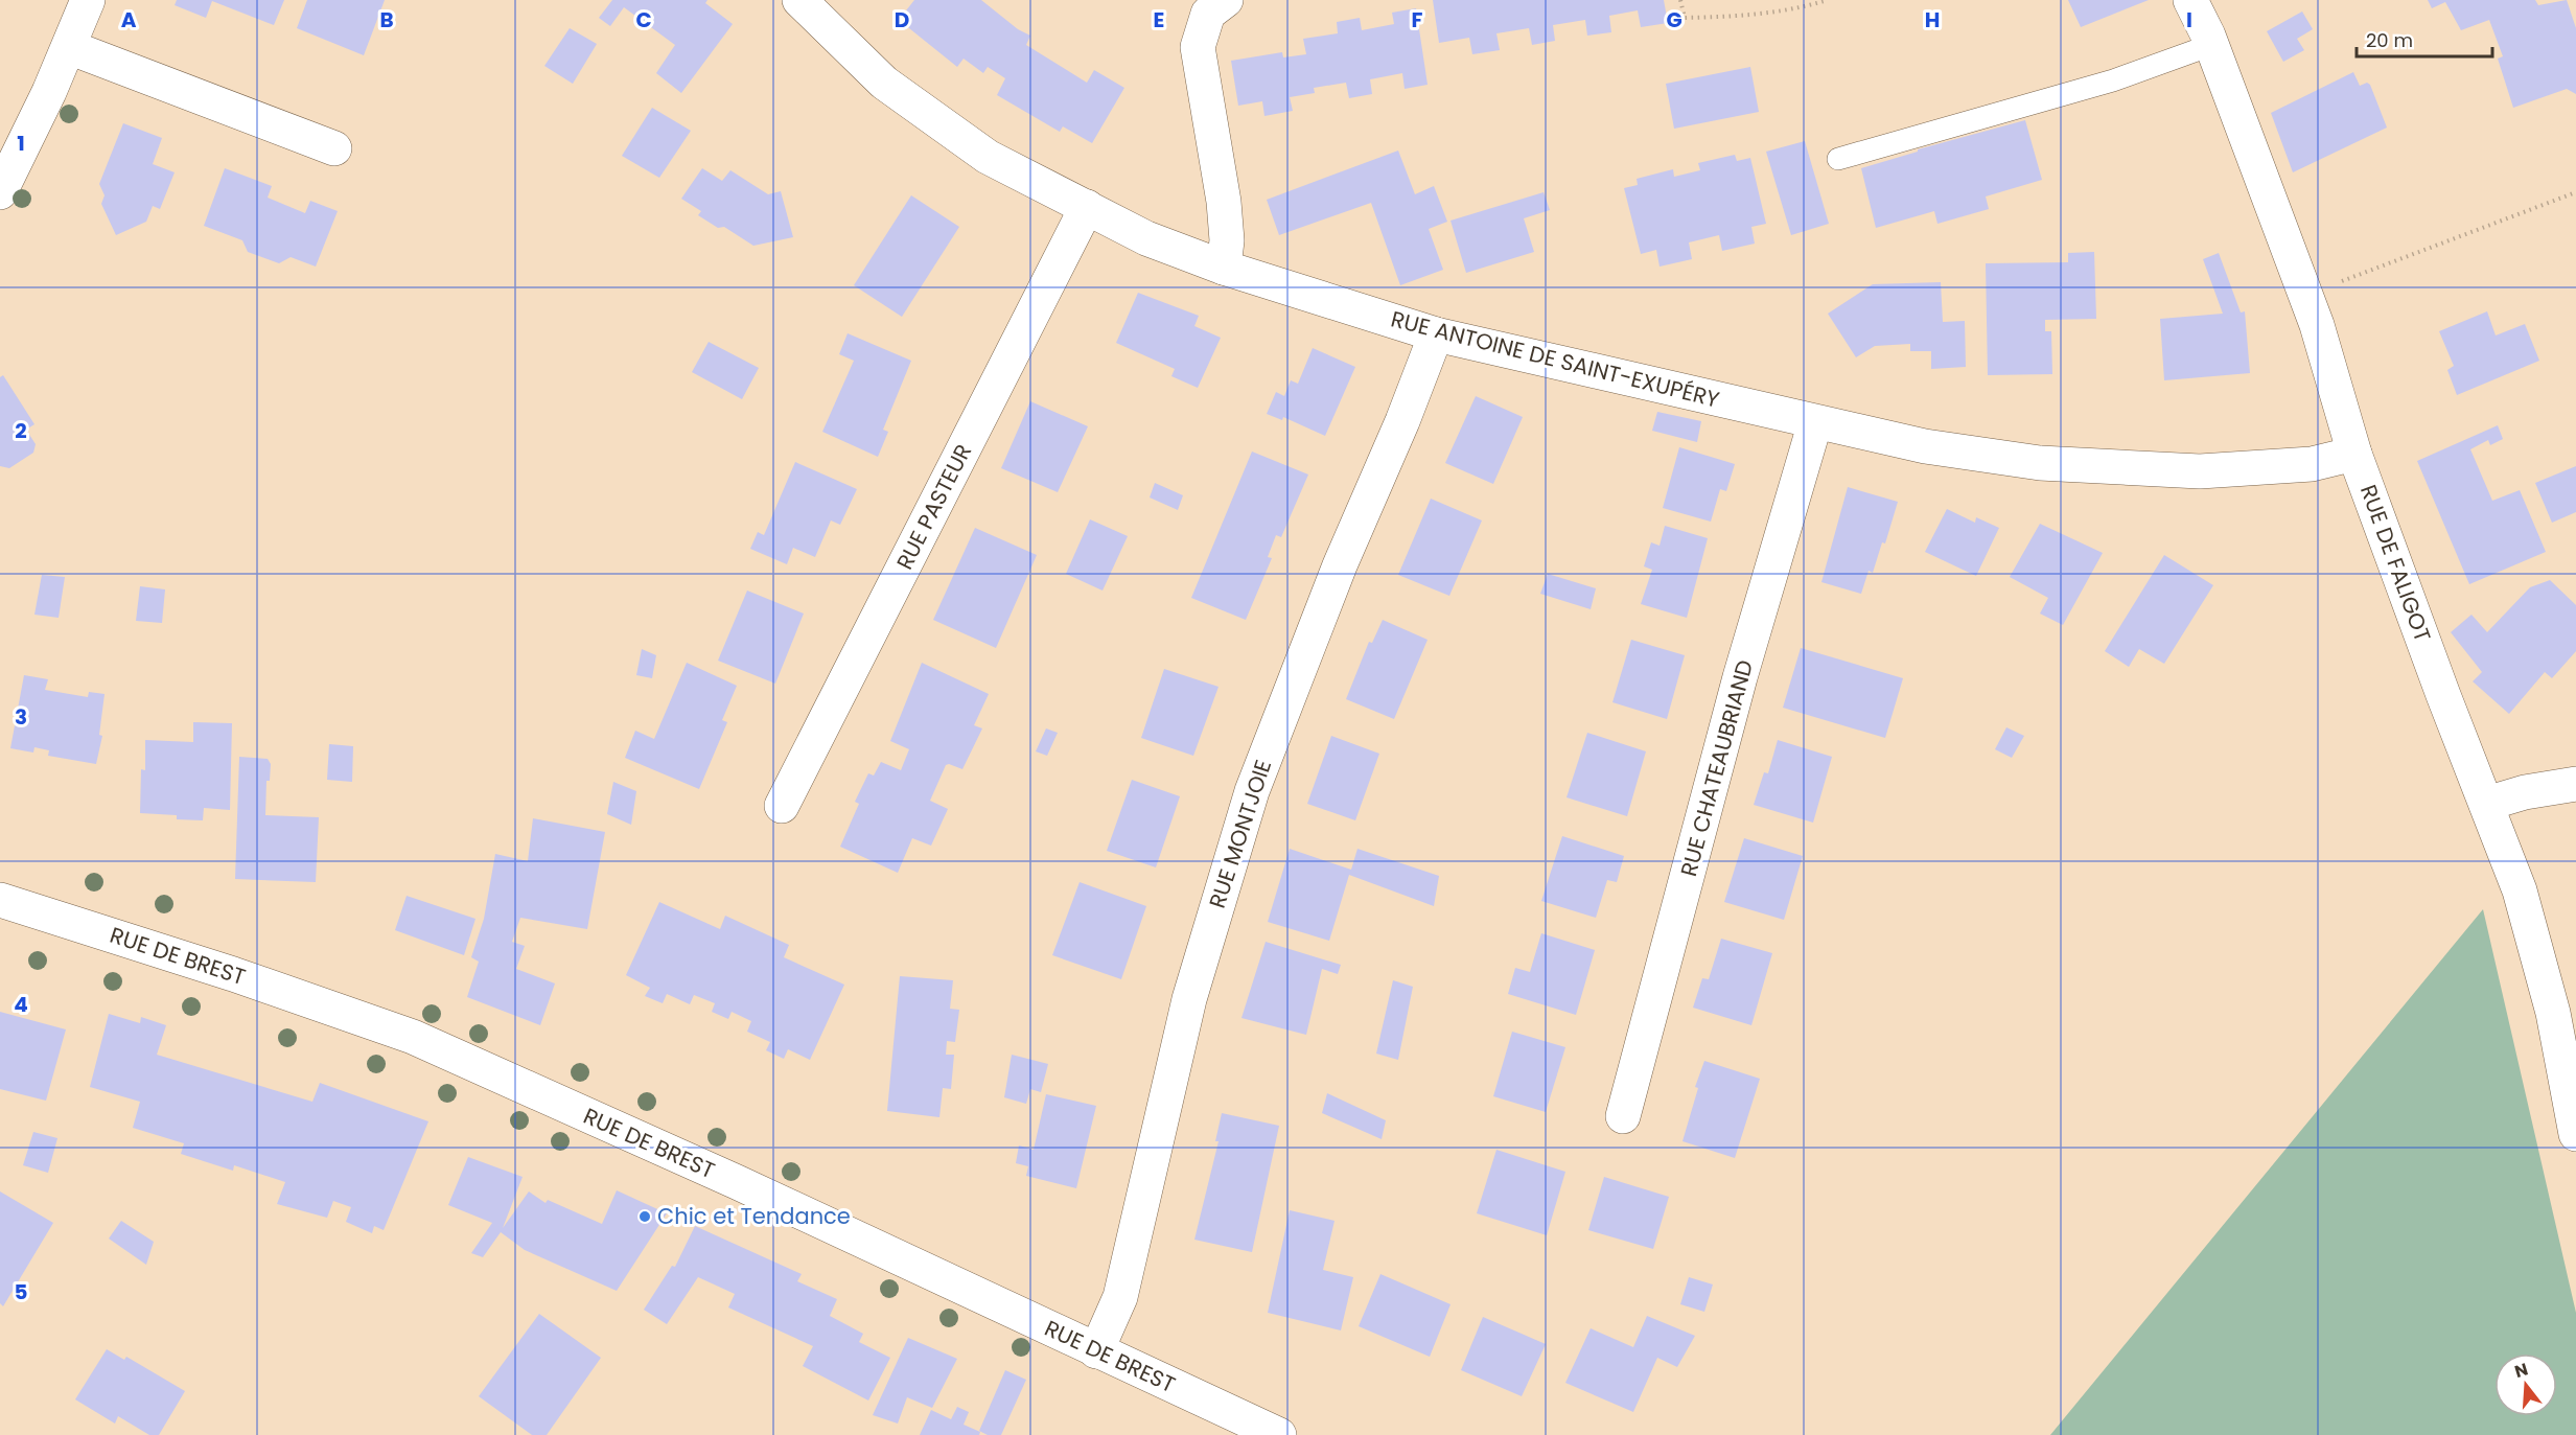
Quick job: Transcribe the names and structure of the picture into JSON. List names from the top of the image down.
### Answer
{
  "streets": {
    "street": [
      "RUE ANTOINE DE SAINT-EXUPÉRY",
      "RUE PASTEUR",
      "RUE DE FALIGOT",
      "RUE CHATEAUBRIAND",
      "RUE MONTJOIE",
      "RUE DE BREST"
    ]
  },
  "crossings": [
    ["RUE ANTOINE DE SAINT-EXUPÉRY", "RUE PASTEUR"],
    ["RUE ANTOINE DE SAINT-EXUPÉRY", "RUE DE FALIGOT"],
    ["RUE ANTOINE DE SAINT-EXUPÉRY", "RUE CHATEAUBRIAND"],
    ["RUE ANTOINE DE SAINT-EXUPÉRY", "RUE MONTJOIE"],
    ["RUE MONTJOIE", "RUE DE BREST"]
  ],
  "places": ["Chic et Tendance"],
  "scale_bar": "20 m",
  "north": "top",
  "grid": {
    "columns": [
      "A",
      "B",
      "C",
      "D",
      "E",
      "F",
      "G",
      "H",
      "I"
    ],
    "rows": [
      "1",
      "2",
      "3",
      "4",
      "5"
    ]
  }
}
